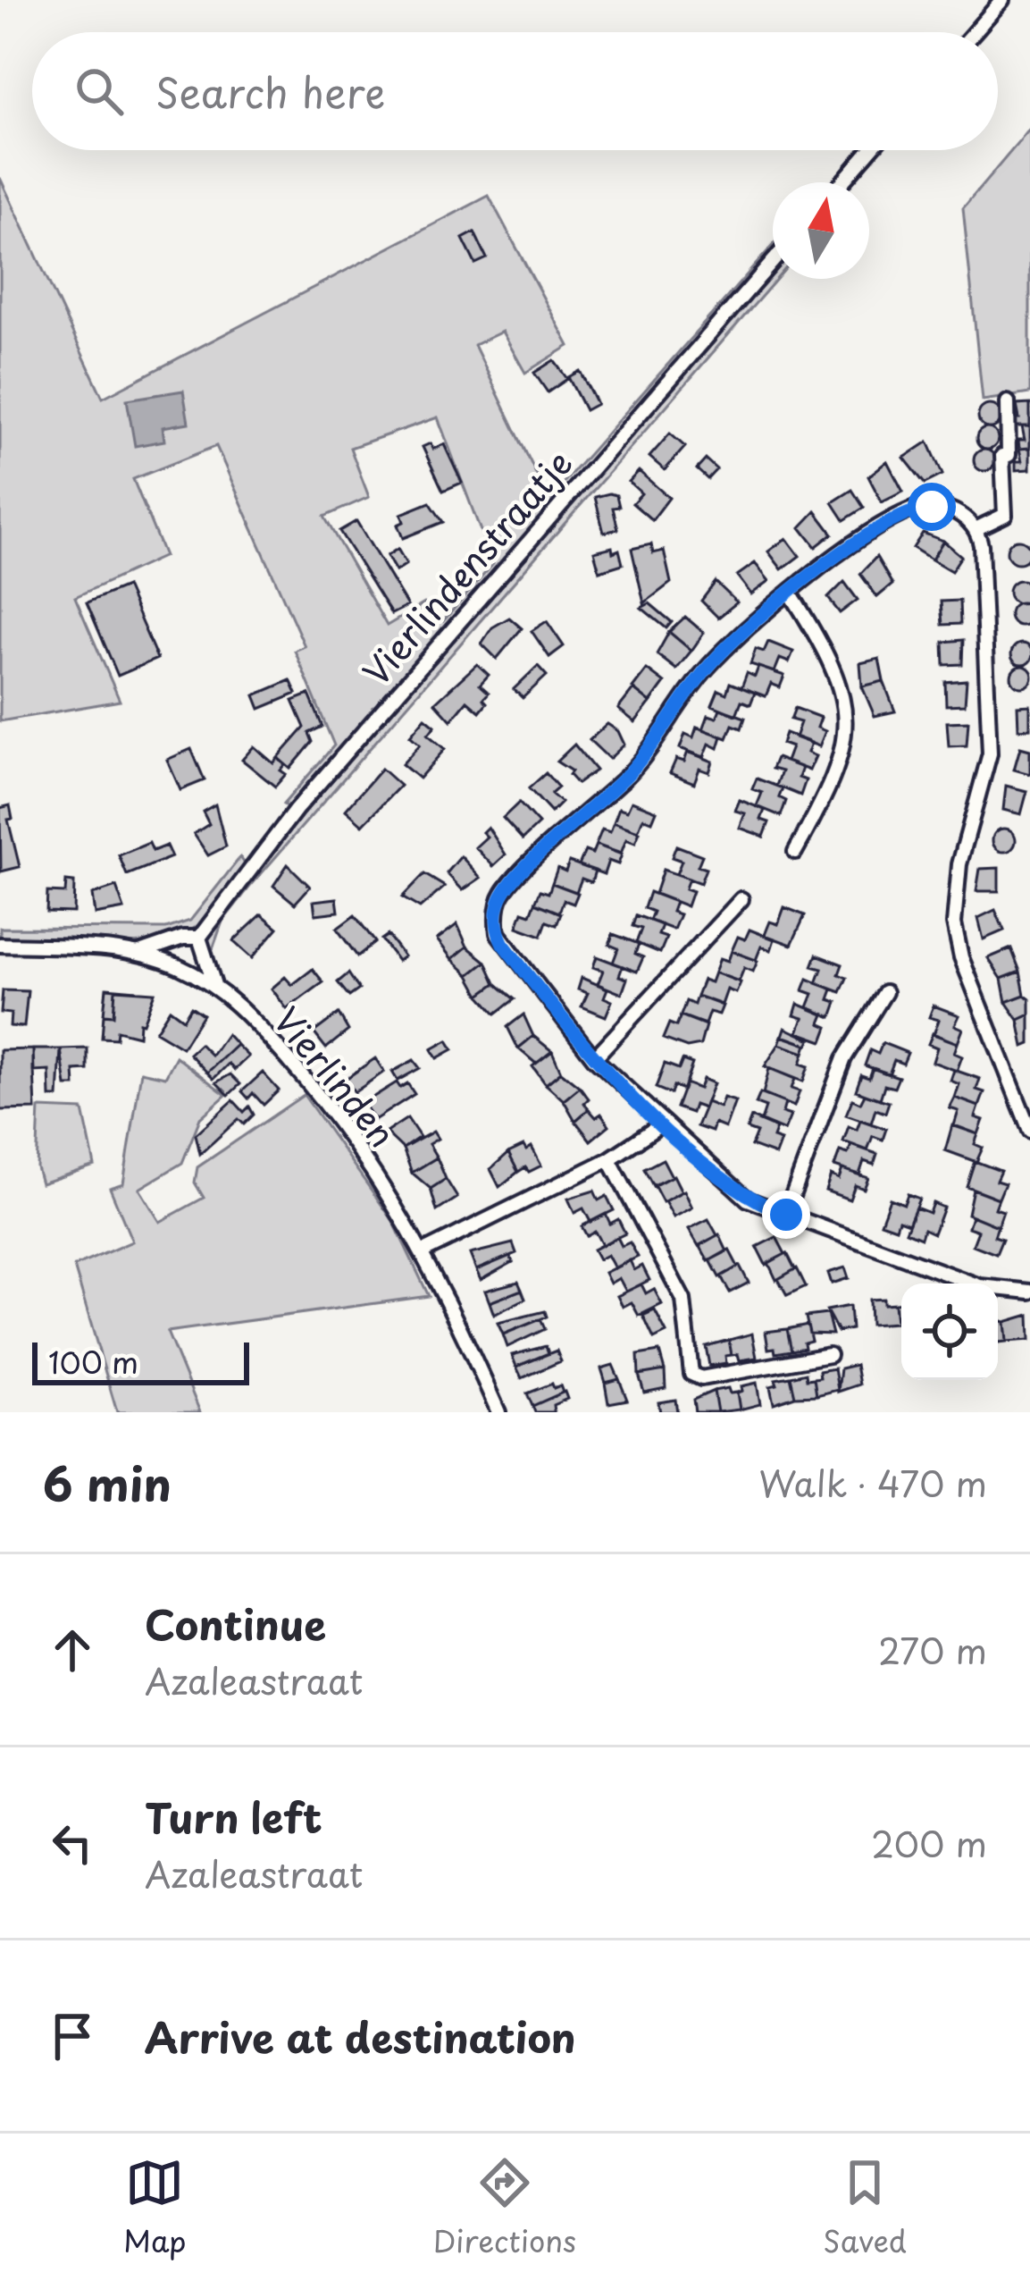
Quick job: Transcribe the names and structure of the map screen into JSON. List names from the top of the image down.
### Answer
{
  "streets": {
    "street": ["Vierlindenstraatje", "Vierlinden"]
  },
  "scale_bar": "100 m",
  "north": "top",
  "page": {
    "search": "Search here",
    "scale": "100 m",
    "heading": ["6 min", "Walk · 470 m"],
    "list": [
      ["Continue", "Azaleastraat", "270 m"],
      ["Turn left", "Azaleastraat", "200 m"],
      "Arrive at destination"
    ],
    "nav": ["Map", "Directions", "Saved"]
  }
}
